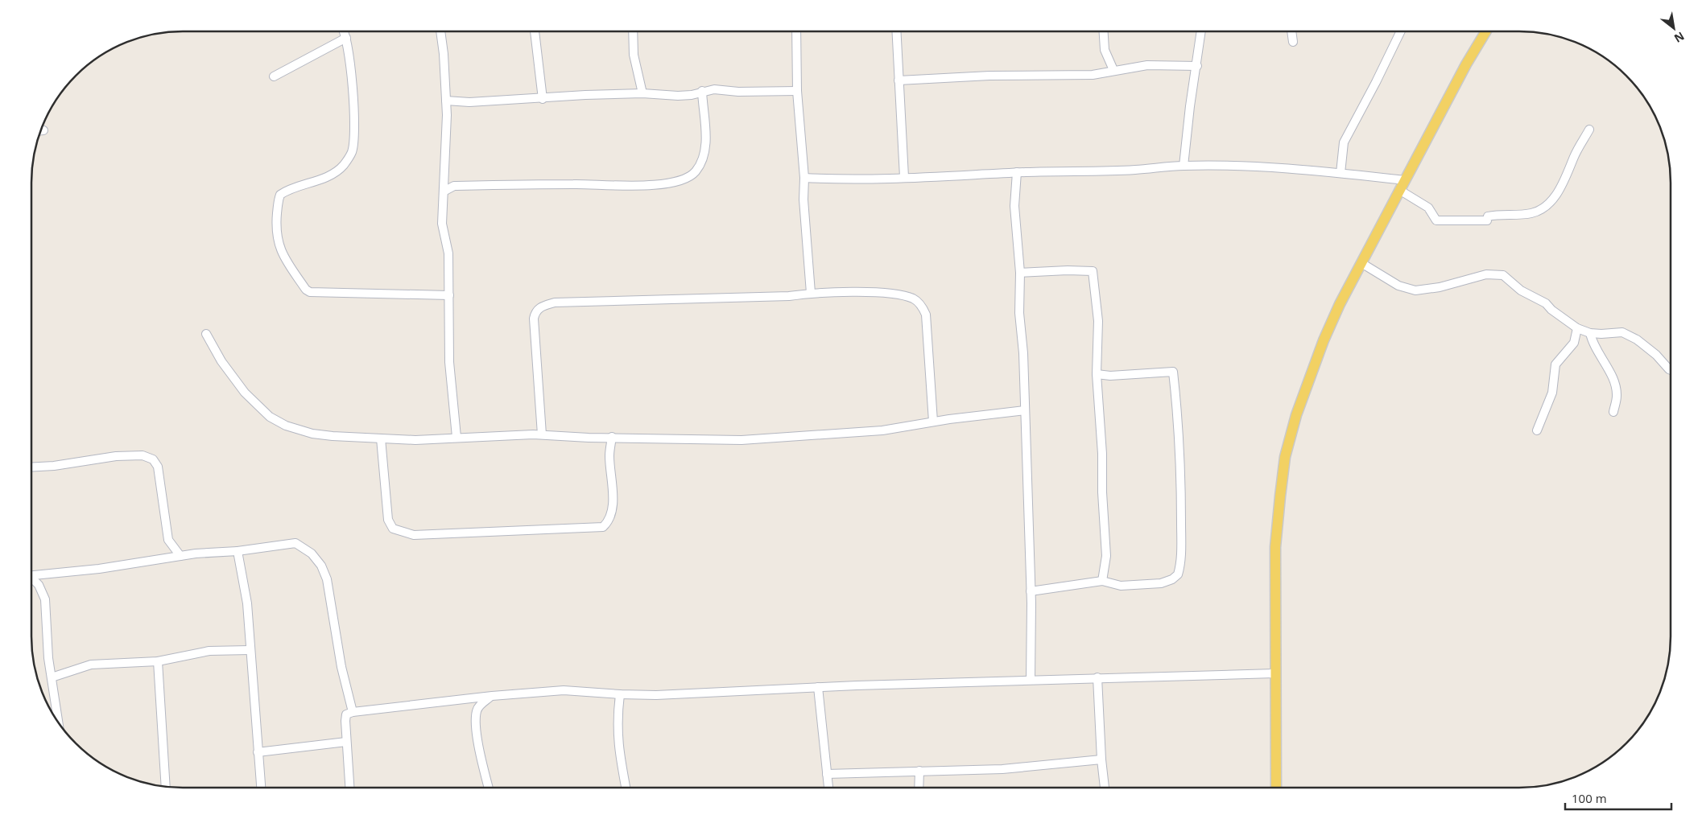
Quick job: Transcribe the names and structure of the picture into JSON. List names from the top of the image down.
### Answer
{
  "scale_bar": "100 m",
  "north": "bottom right"
}
